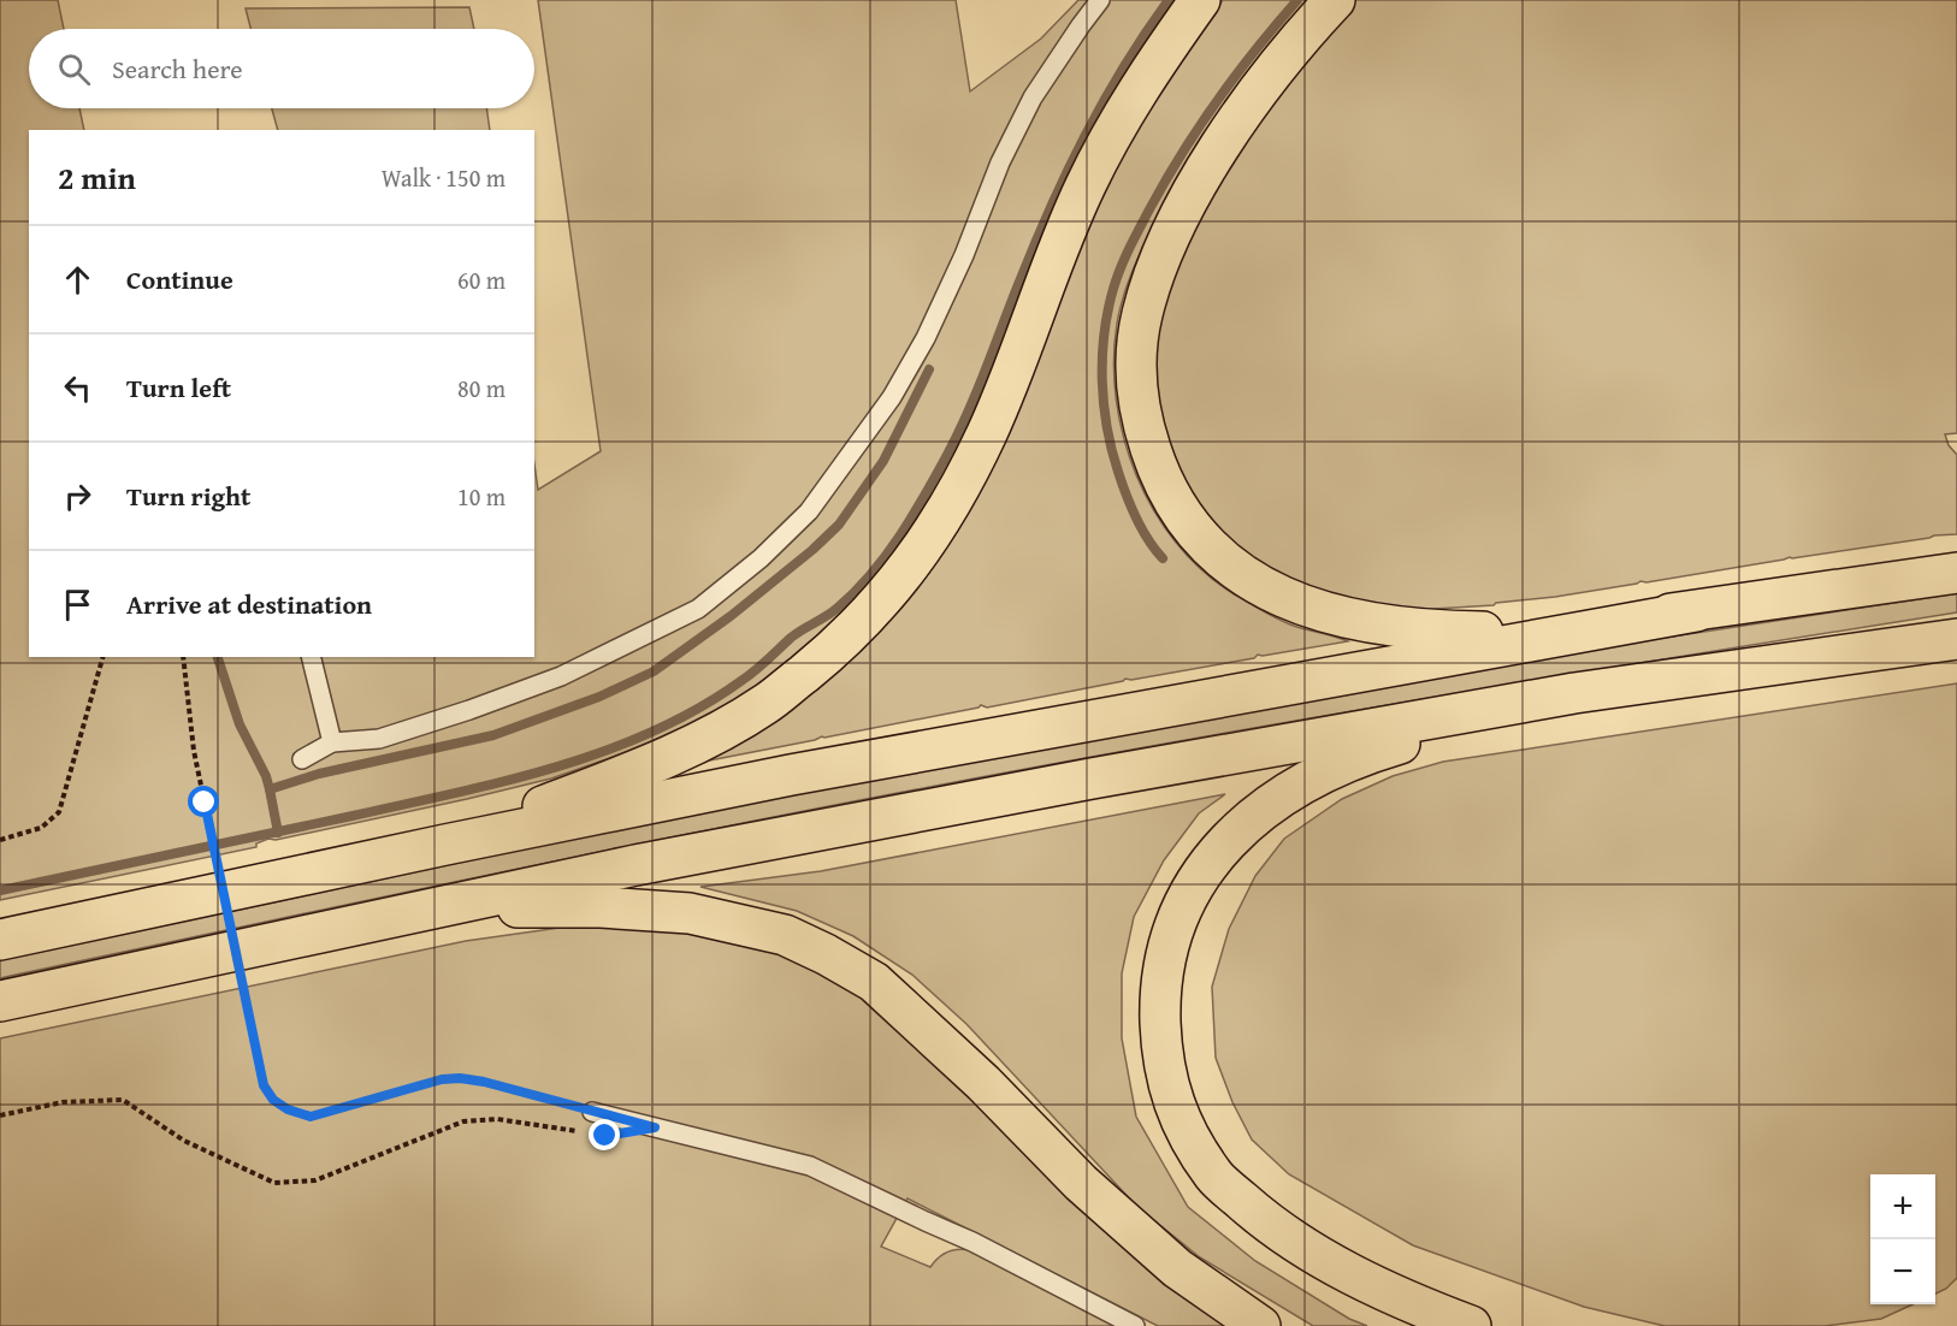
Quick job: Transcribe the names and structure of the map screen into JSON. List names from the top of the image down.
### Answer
{
  "page": {
    "search": "Search here",
    "heading": ["2 min", "Walk · 150 m"],
    "list": [
      ["Continue", "60 m"],
      ["Turn left", "80 m"],
      ["Turn right", "10 m"],
      "Arrive at destination"
    ],
    "map_buttons": ["+", "−"]
  }
}
